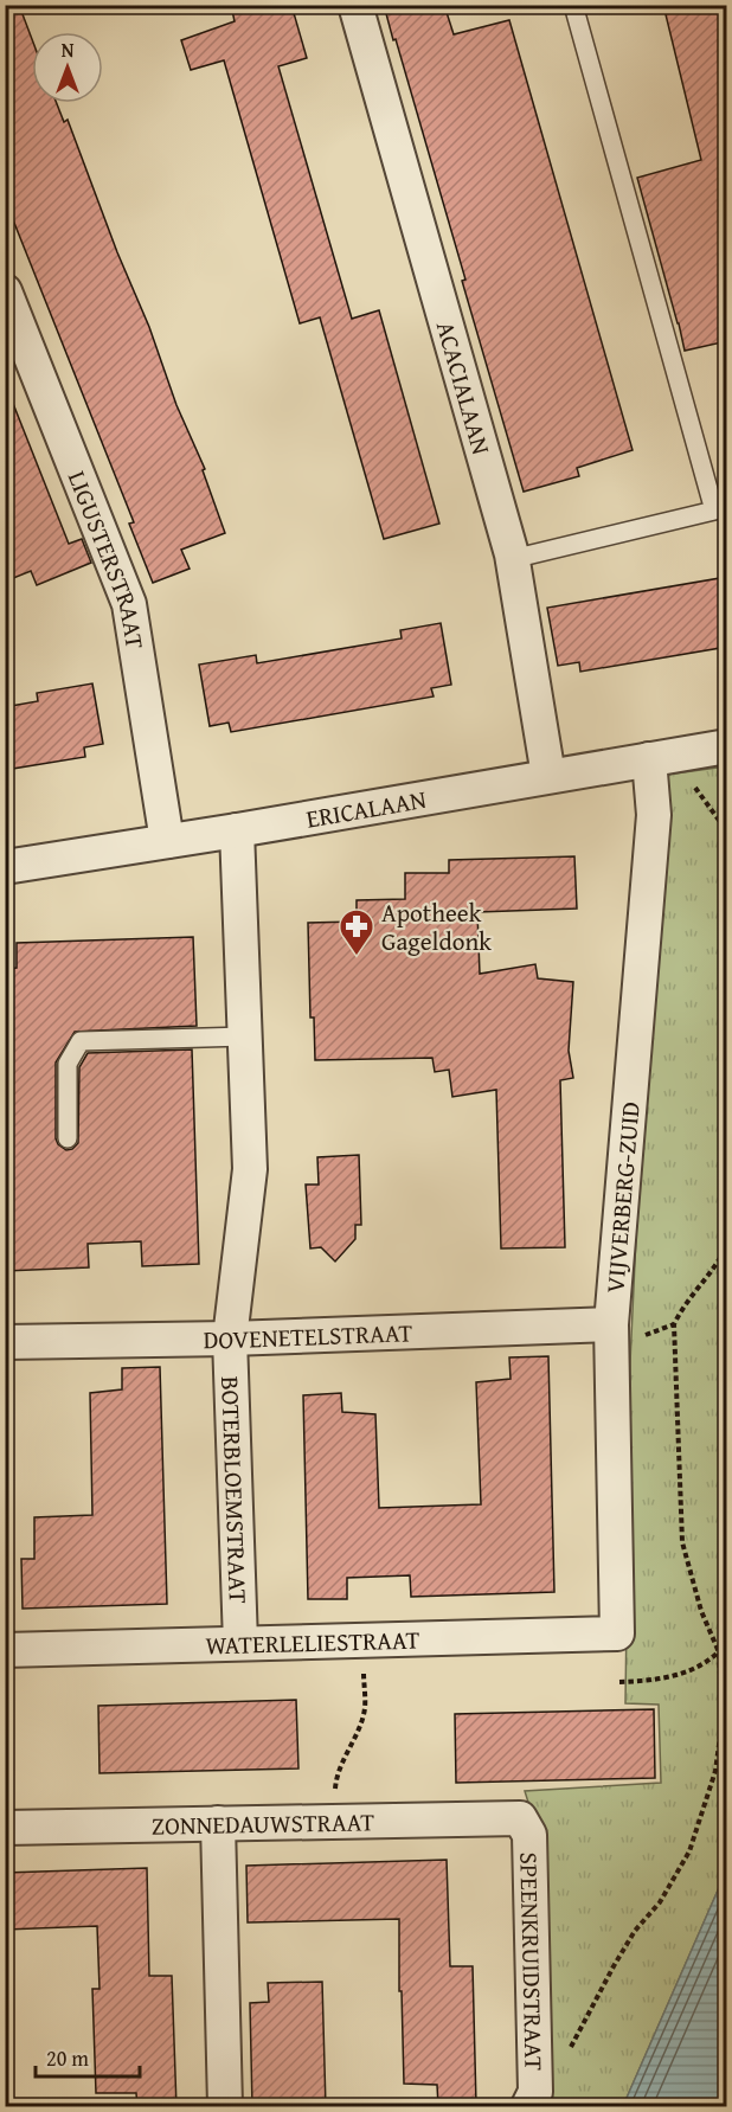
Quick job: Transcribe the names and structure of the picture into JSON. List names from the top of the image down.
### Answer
{
  "streets": {
    "street": [
      "ACACIALAAN",
      "LIGUSTERSTRAAT",
      "ERICALAAN",
      "VIJVERBERG-ZUID",
      "DOVENETELSTRAAT",
      "BOTERBLOEMSTRAAT",
      "WATERLELIESTRAAT",
      "ZONNEDAUWSTRAAT",
      "SPEENKRUIDSTRAAT"
    ]
  },
  "crossings": [
    ["ACACIALAAN", "ERICALAAN"],
    ["LIGUSTERSTRAAT", "ERICALAAN"],
    ["ERICALAAN", "VIJVERBERG-ZUID"],
    ["ERICALAAN", "BOTERBLOEMSTRAAT"],
    ["VIJVERBERG-ZUID", "DOVENETELSTRAAT"],
    ["VIJVERBERG-ZUID", "WATERLELIESTRAAT"],
    ["DOVENETELSTRAAT", "BOTERBLOEMSTRAAT"],
    ["BOTERBLOEMSTRAAT", "WATERLELIESTRAAT"],
    ["ZONNEDAUWSTRAAT", "SPEENKRUIDSTRAAT"]
  ],
  "places": {
    "pharmacy": ["Apotheek Gageldonk"]
  },
  "scale_bar": "20 m",
  "north": "top"
}
